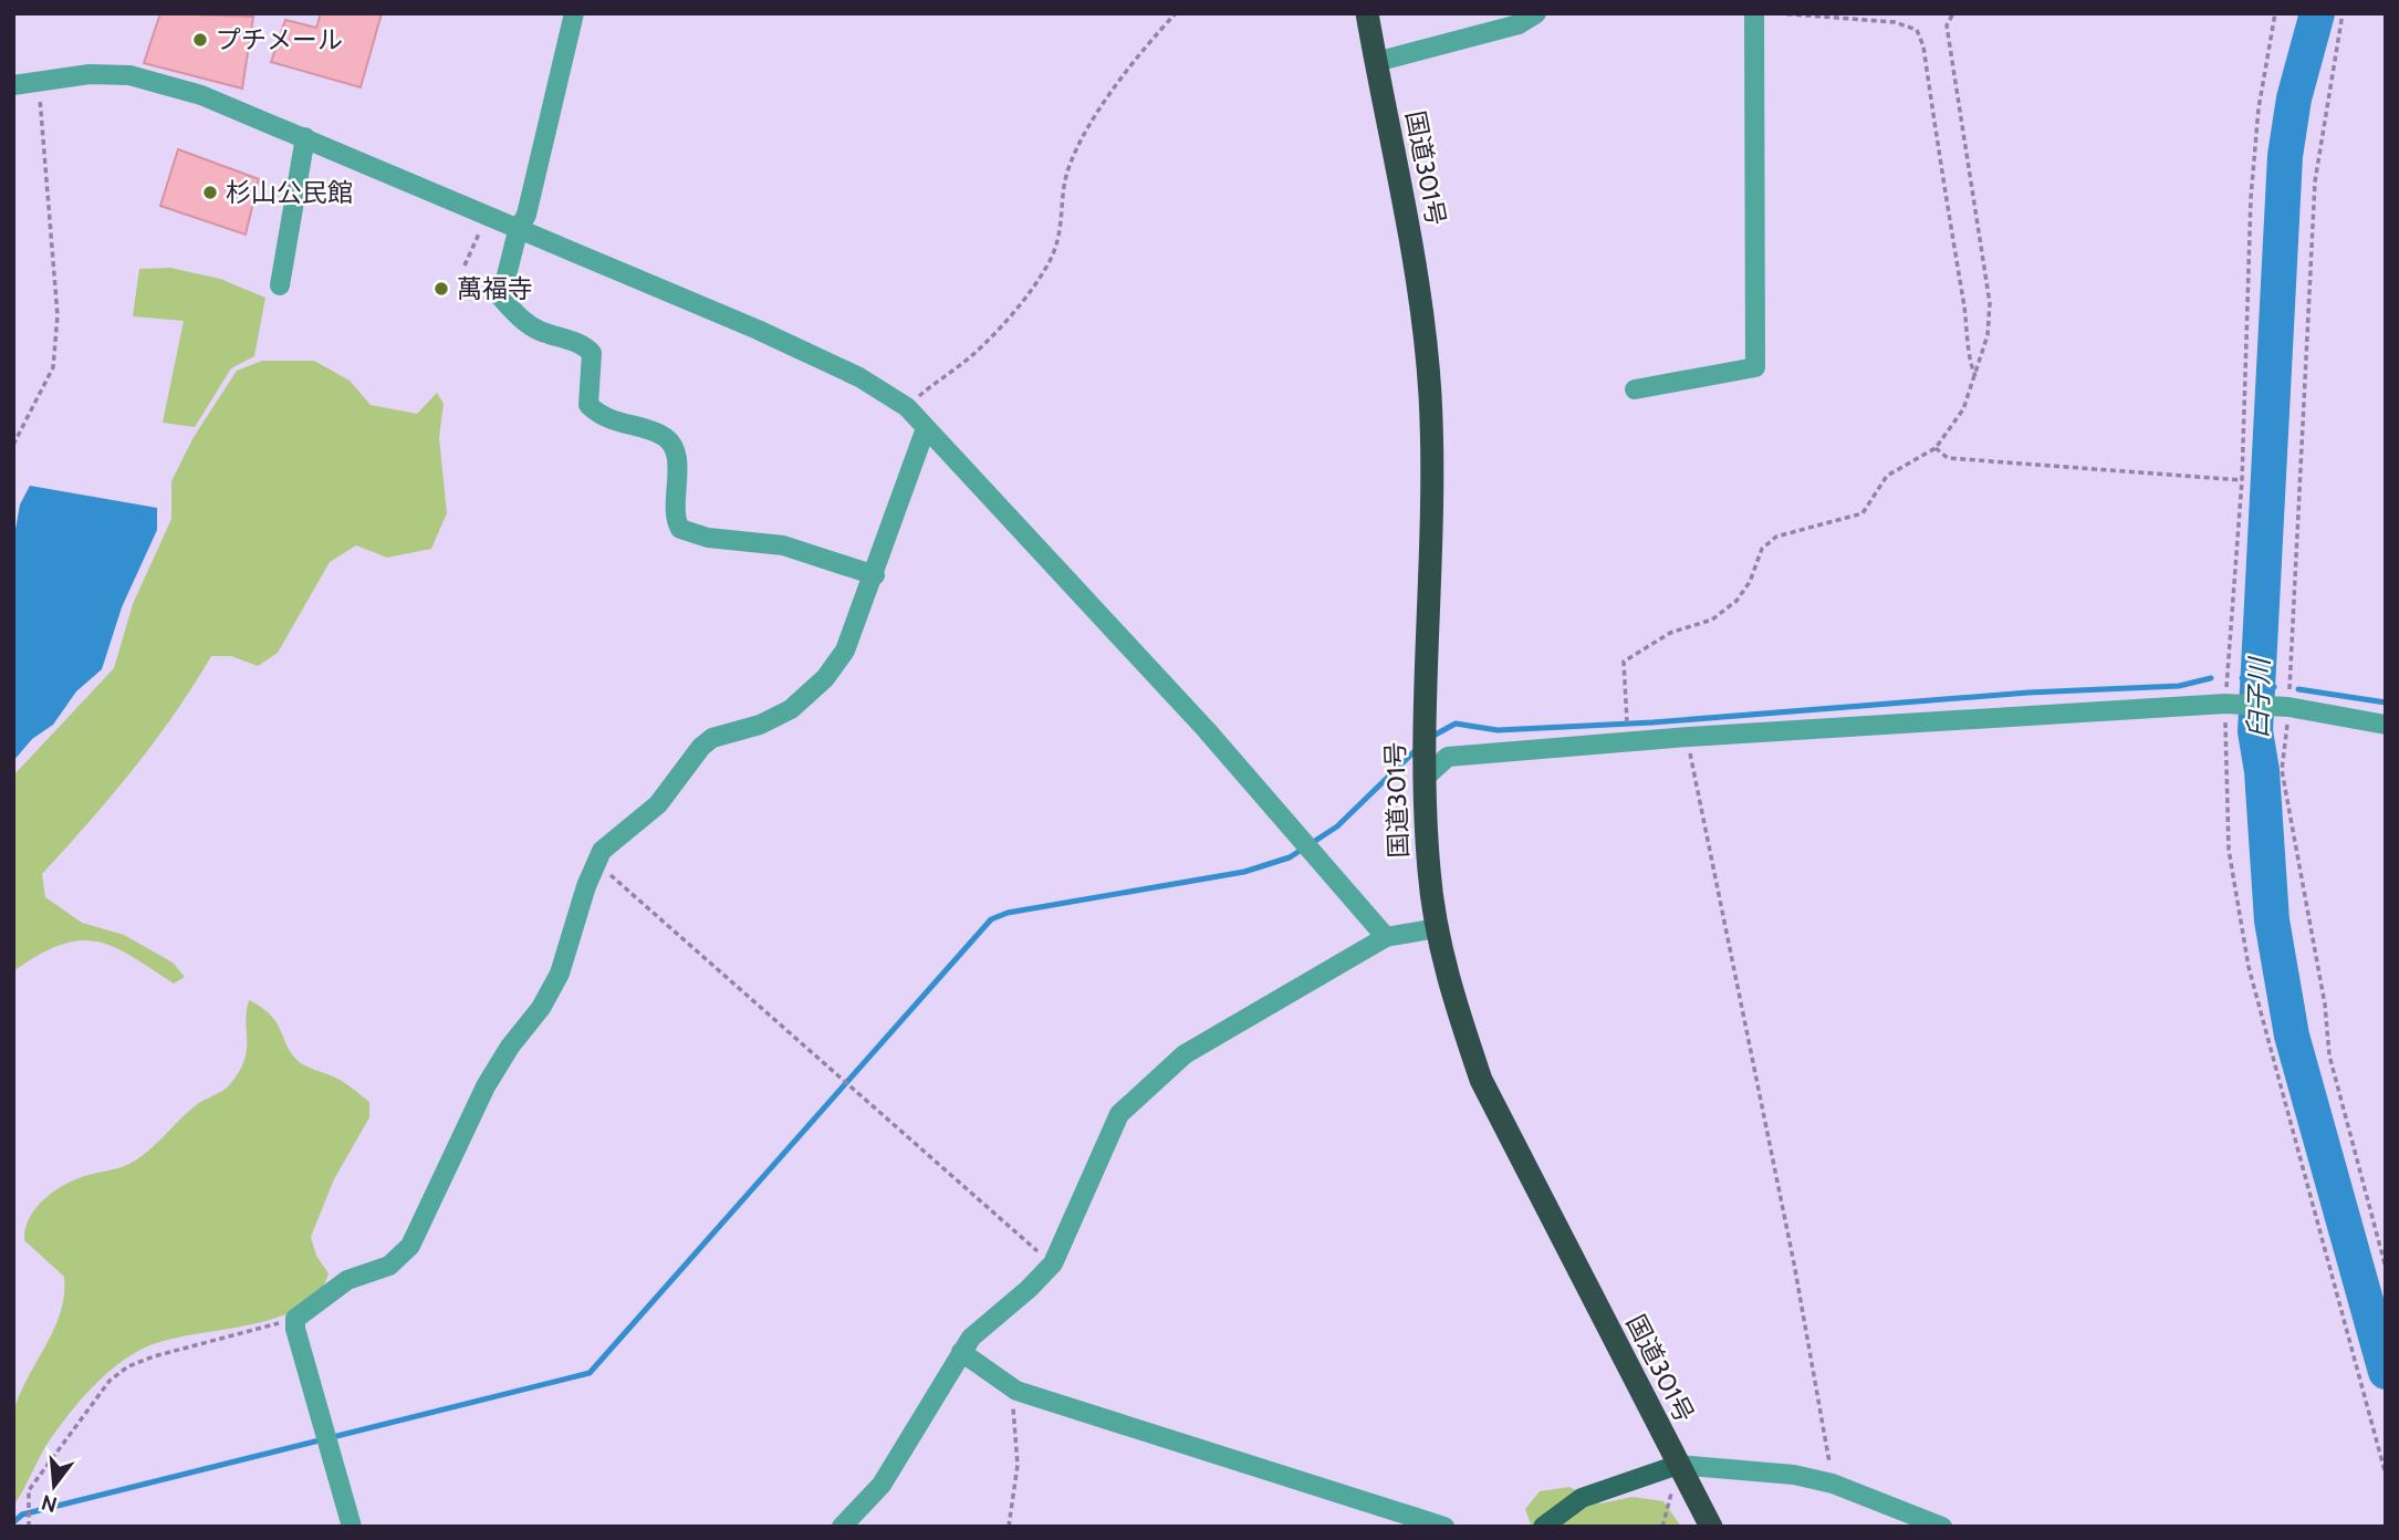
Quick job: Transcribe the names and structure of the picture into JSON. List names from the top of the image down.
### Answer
{
  "streets": {
    "highway": ["国道301号"]
  },
  "water": ["臼子川"],
  "places": ["プチメール", "杉山公民館", "萬福寺"],
  "north": "bottom"
}
